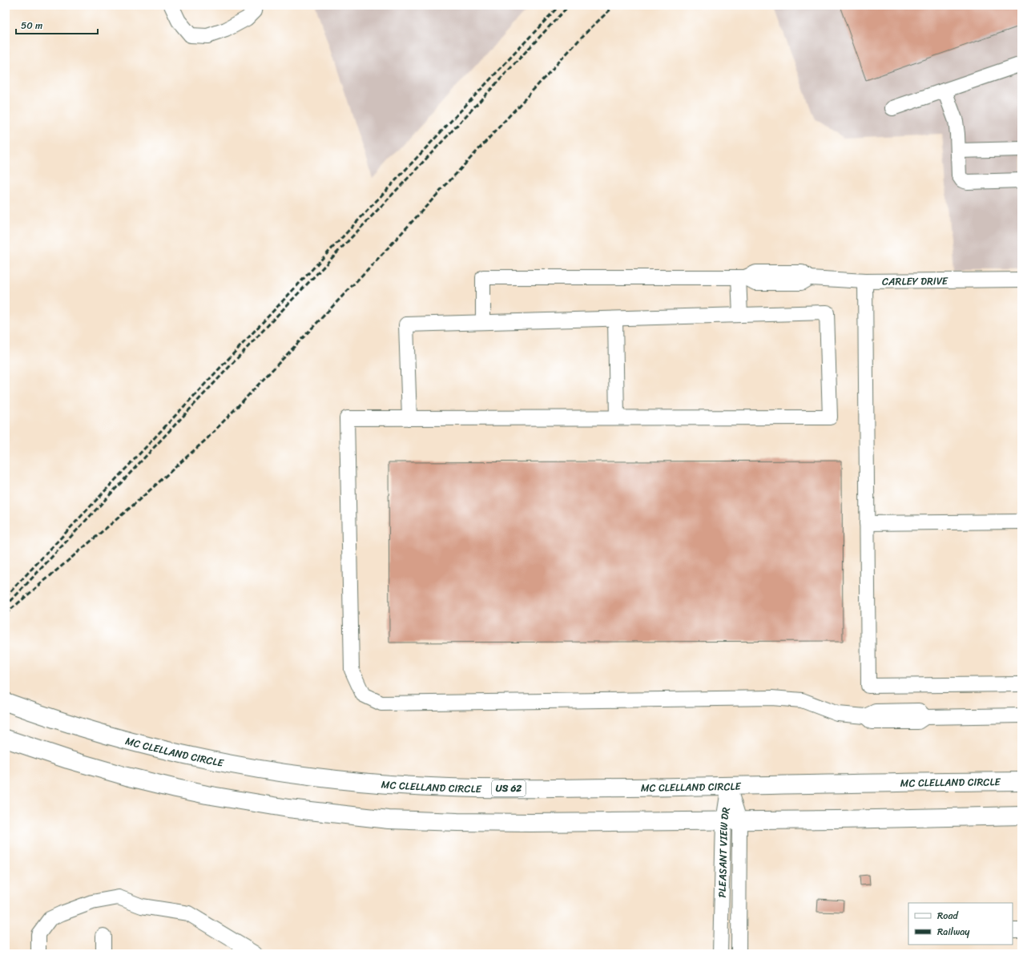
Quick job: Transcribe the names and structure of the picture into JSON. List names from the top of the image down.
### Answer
{
  "streets": {
    "highway": ["MC CLELLAND CIRCLE", "US 62"],
    "street": ["CARLEY DRIVE", "PLEASANT VIEW DR"]
  },
  "crossings": [
    ["MC CLELLAND CIRCLE", "PLEASANT VIEW DR"]
  ],
  "legend": ["Road", "Railway"],
  "scale_bar": "50 m"
}
